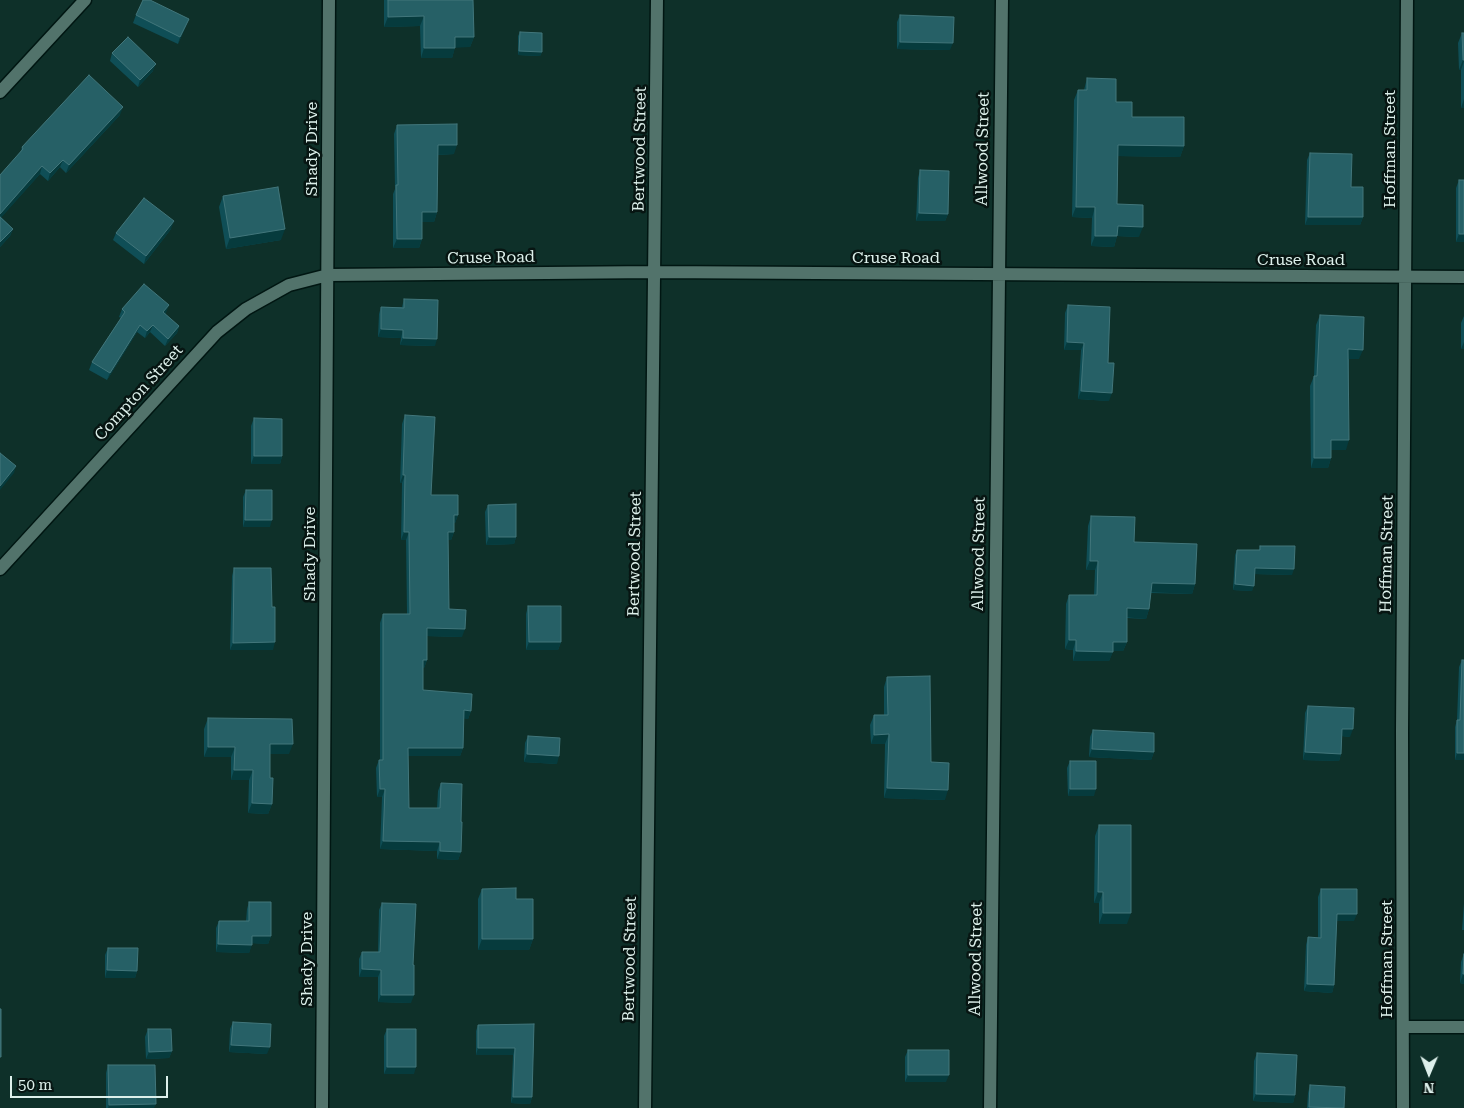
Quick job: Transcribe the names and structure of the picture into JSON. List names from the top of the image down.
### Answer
{
  "streets": {
    "street": [
      "Shady Drive",
      "Bertwood Street",
      "Allwood Street",
      "Hoffman Street",
      "Cruse Road",
      "Compton Street"
    ]
  },
  "crossings": [
    ["Shady Drive", "Cruse Road"],
    ["Shady Drive", "Compton Street"],
    ["Bertwood Street", "Cruse Road"],
    ["Allwood Street", "Cruse Road"],
    ["Hoffman Street", "Cruse Road"],
    ["Cruse Road", "Compton Street"]
  ],
  "scale_bar": "50 m",
  "north": "bottom"
}
